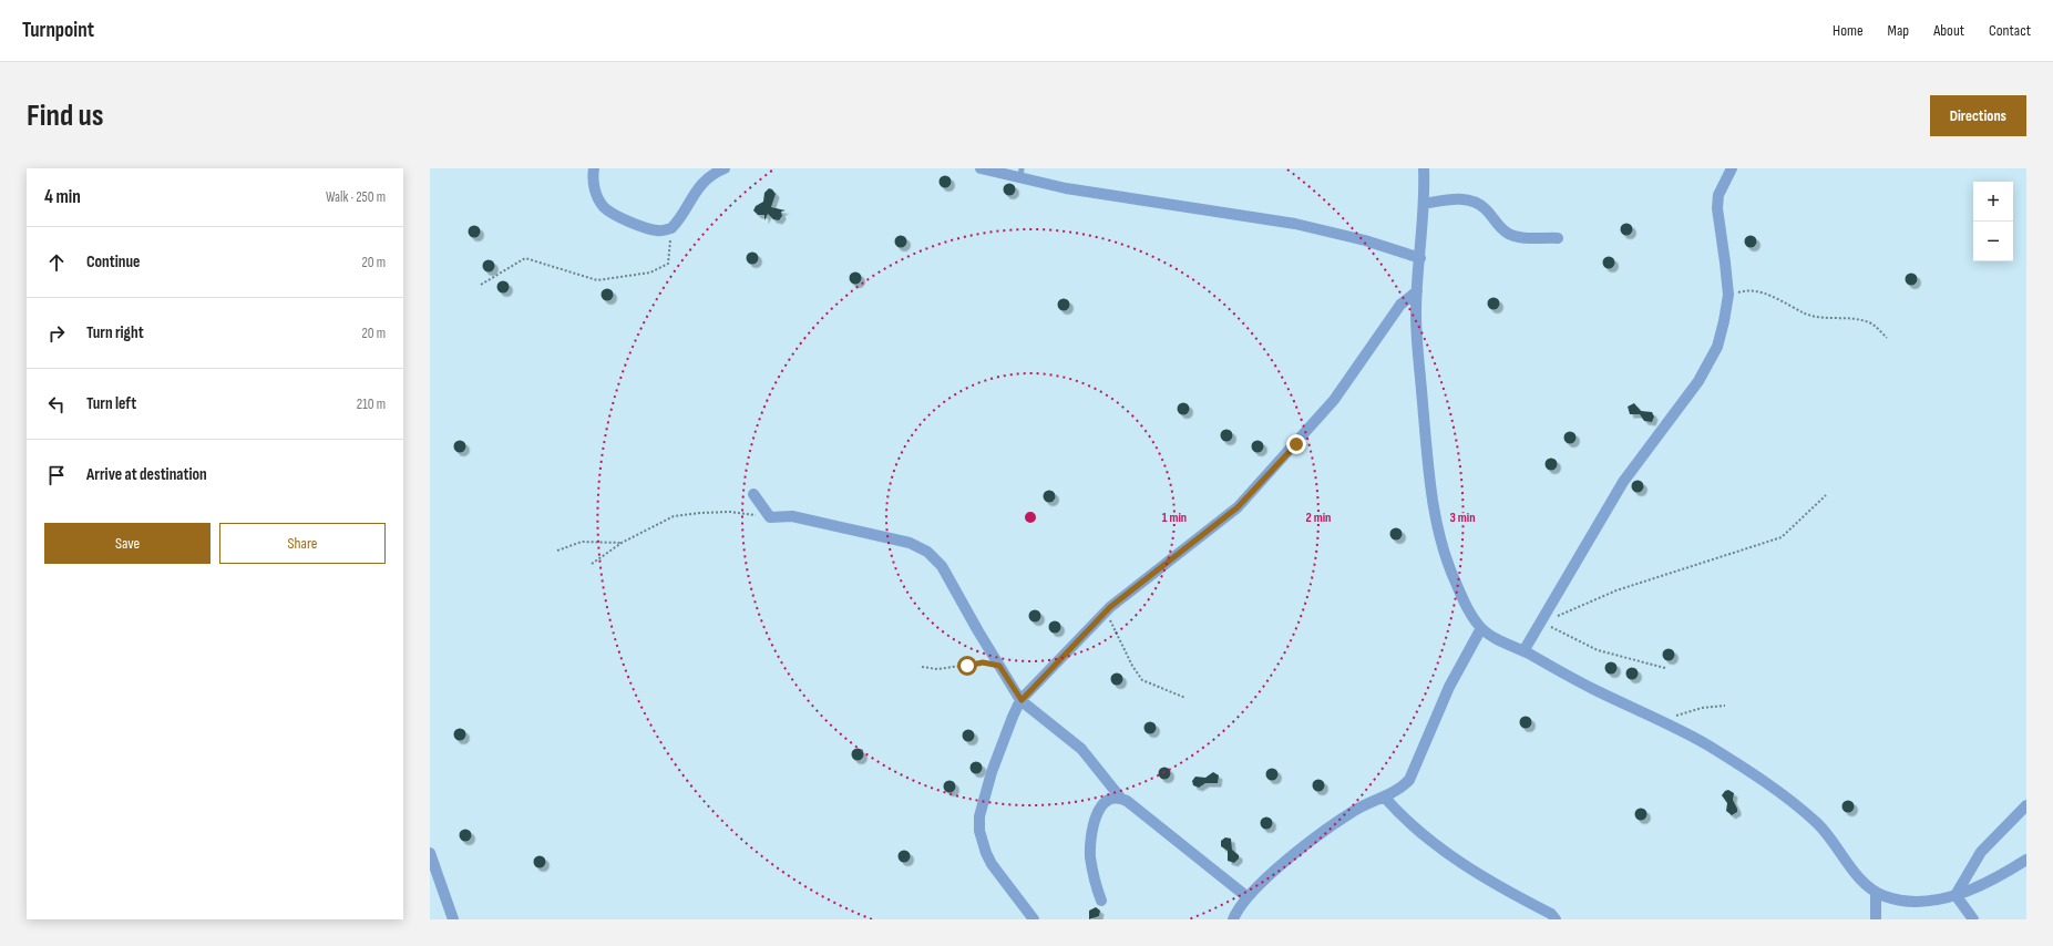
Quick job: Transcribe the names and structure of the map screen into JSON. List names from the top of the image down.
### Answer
{
  "page": {
    "header": "Turnpoint",
    "nav": [
      "Home",
      "Map",
      "About",
      "Contact"
    ],
    "buttons": [
      "Directions",
      ["Save", "Share"]
    ],
    "title": "Find us",
    "heading": ["4 min", "Walk · 250 m"],
    "map_buttons": ["+", "−"],
    "list": [
      ["Continue", "20 m"],
      ["Turn right", "20 m"],
      ["Turn left", "210 m"],
      "Arrive at destination"
    ]
  },
  "rings": ["1 min", "2 min", "3 min"]
}
